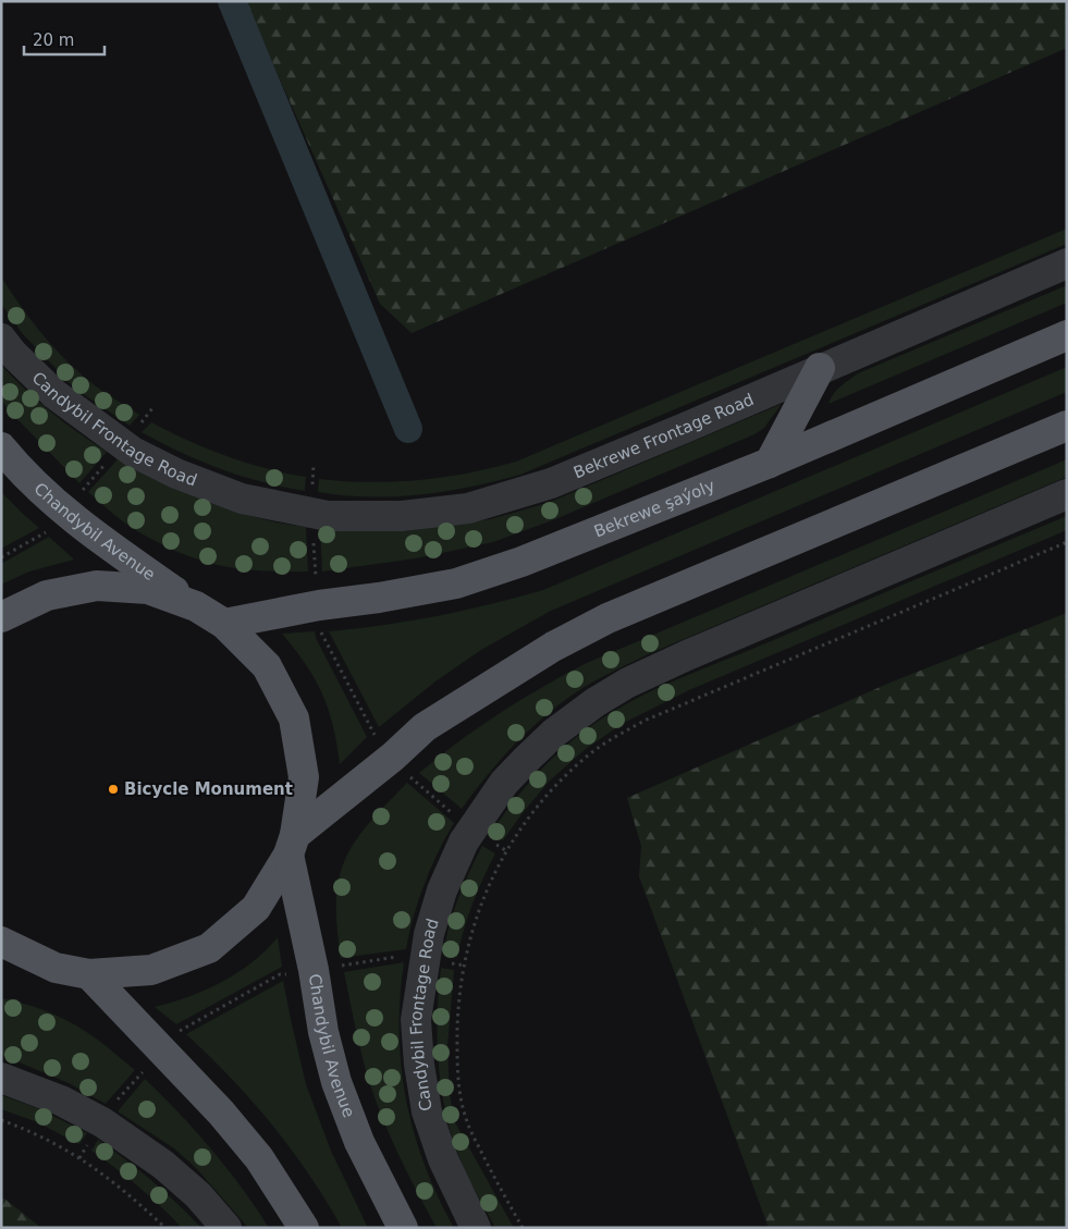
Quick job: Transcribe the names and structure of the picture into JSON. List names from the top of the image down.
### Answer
{
  "streets": {
    "main road": ["Bekrewe şaýoly", "Chandybil Avenue"],
    "street": ["Candybil Frontage Road", "Bekrewe Frontage Road"]
  },
  "crossings": [
    ["Candybil Frontage Road", "Bekrewe Frontage Road"]
  ],
  "places": ["Bicycle Monument"],
  "scale_bar": "20 m"
}
